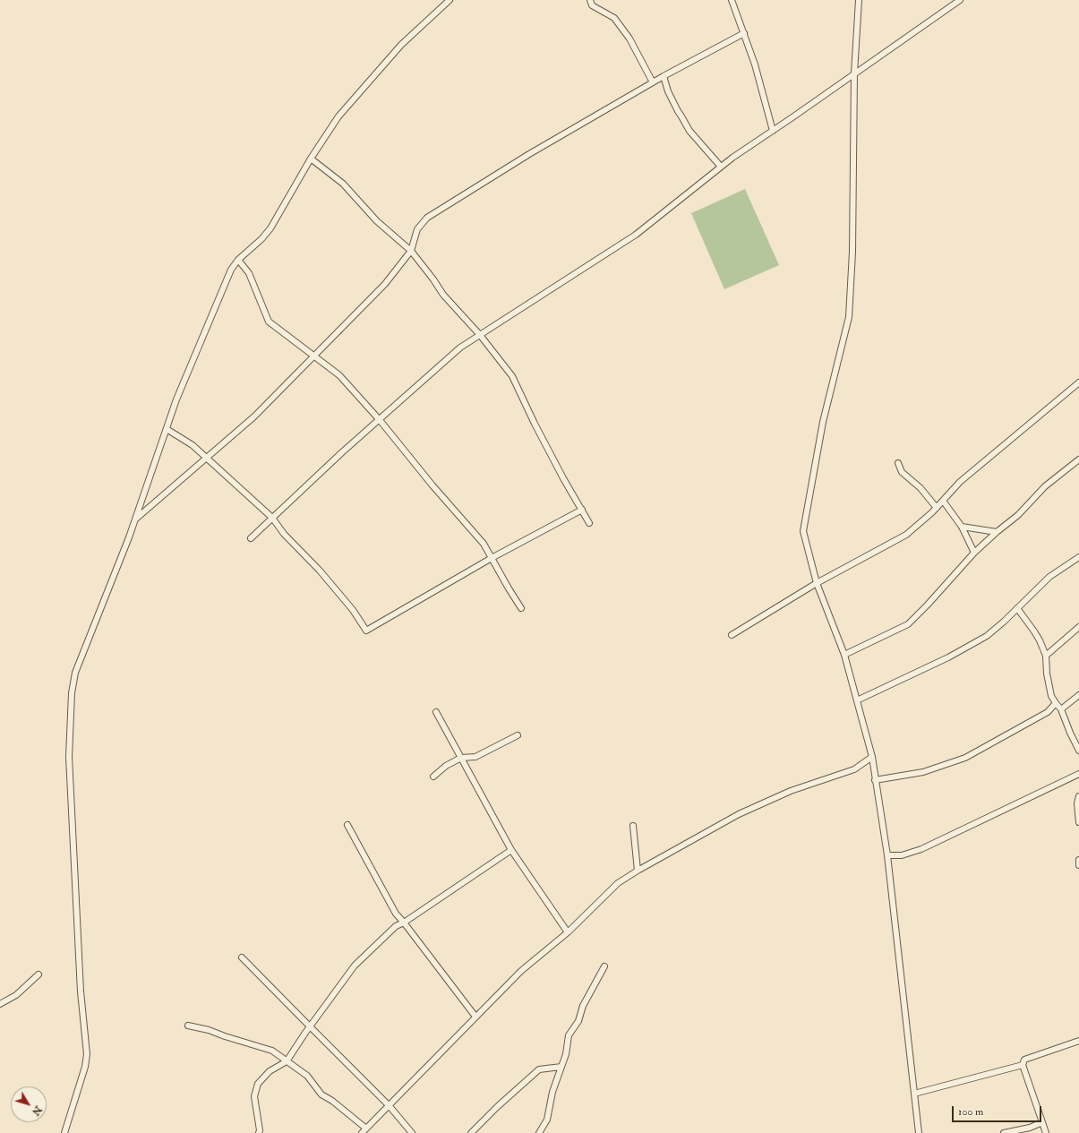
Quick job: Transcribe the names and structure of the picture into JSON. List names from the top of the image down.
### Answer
{
  "scale_bar": "100 m",
  "north": "bottom right"
}
